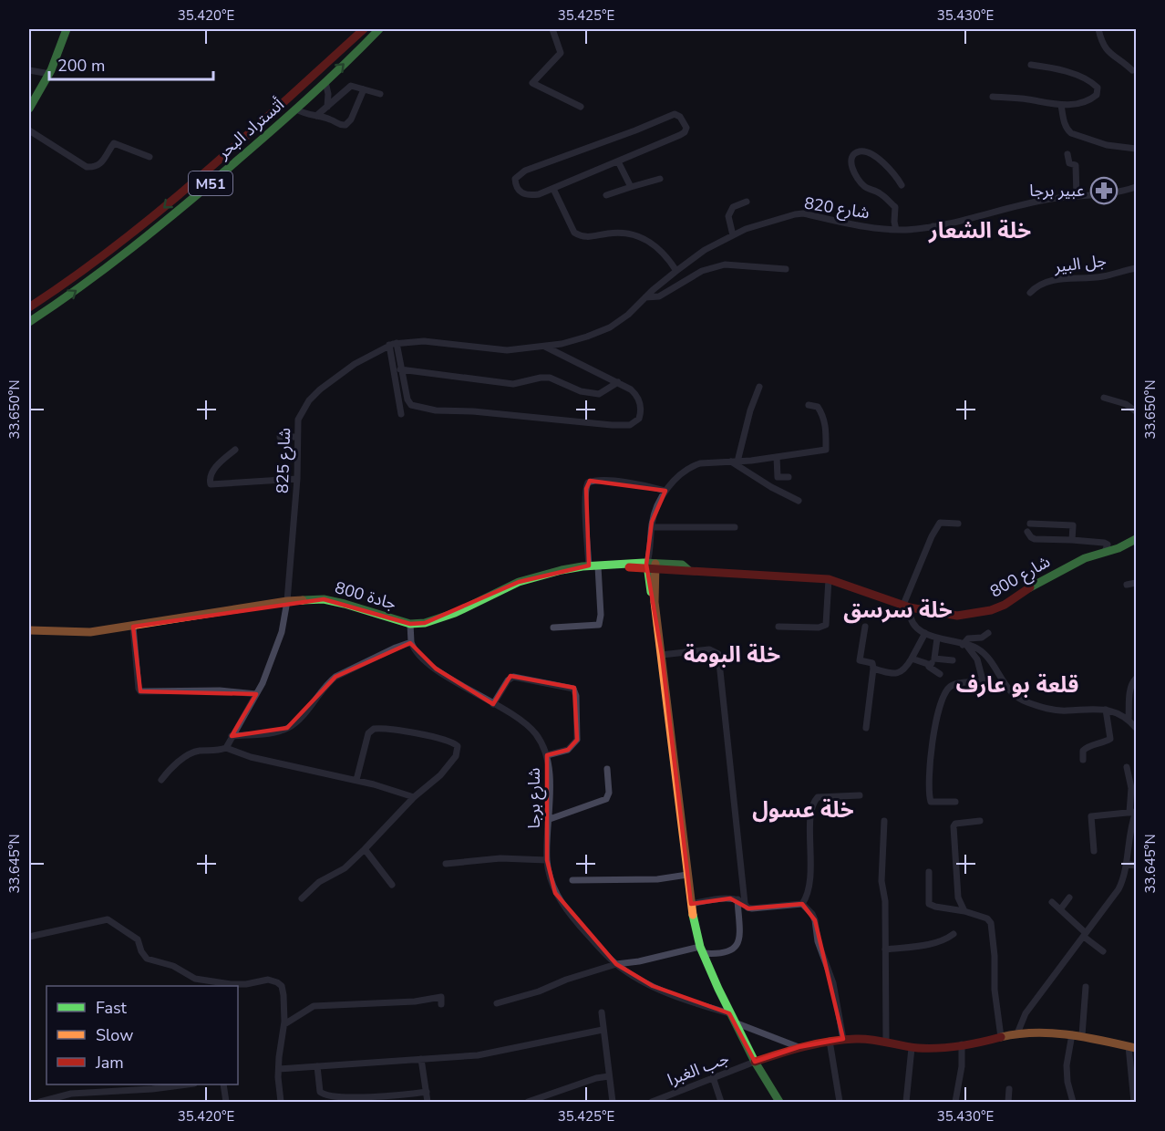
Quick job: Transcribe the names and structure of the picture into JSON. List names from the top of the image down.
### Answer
{
  "streets": {
    "main road": [
      "أتستراد البحر",
      "M51",
      "شارع 800",
      "جادة 800"
    ],
    "street": [
      "شارع 820",
      "جل البير",
      "شارع 825",
      "شارع برجا",
      "جب الغبرا"
    ]
  },
  "crossings": [
    ["شارع 820", "شارع 825"],
    ["شارع 825", "جادة 800"],
    ["شارع 800", "جادة 800"]
  ],
  "districts": [
    "خلة الشعار",
    "خلة سرسق",
    "خلة البومة",
    "قلعة بو عارف",
    "خلة عسول"
  ],
  "places": {
    "pharmacy": ["عبير برجا"]
  },
  "legend": ["Fast", "Slow", "Jam"],
  "scale_bar": "200 m",
  "coordinates": [
    "35.420°E",
    "35.425°E",
    "35.430°E",
    "33.650°N",
    "33.645°N"
  ]
}
